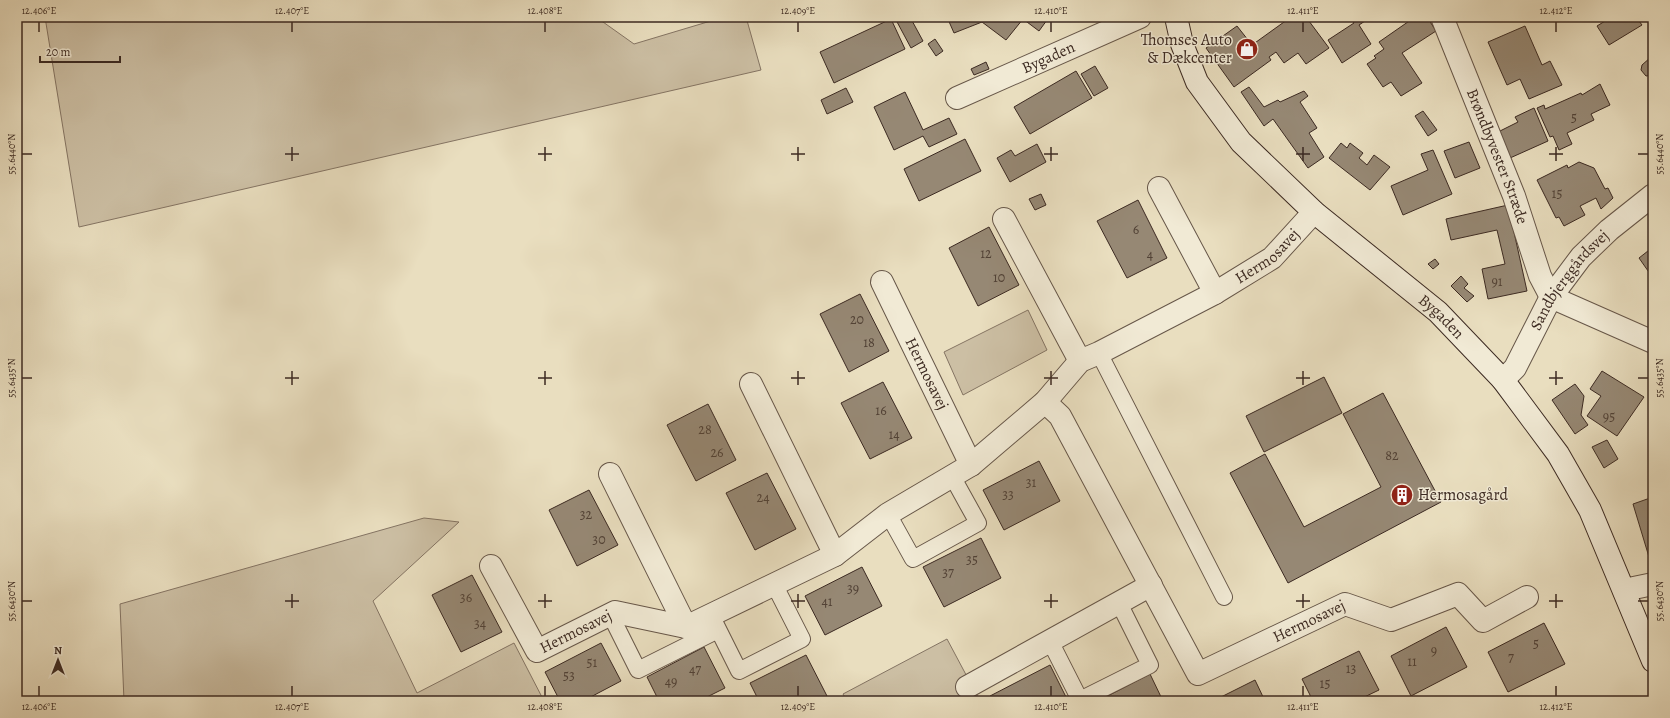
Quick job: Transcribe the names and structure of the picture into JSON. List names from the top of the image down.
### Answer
{
  "streets": {
    "street": [
      "Bygaden",
      "Brøndbyvester Stræde",
      "Hermosavej",
      "Sandbjerggårdsvej"
    ]
  },
  "crossings": [
    ["Bygaden", "Hermosavej"],
    ["Bygaden", "Sandbjerggårdsvej"],
    ["Brøndbyvester Stræde", "Sandbjerggårdsvej"]
  ],
  "places": {
    "shop": ["Thomses Auto & Dækcenter"],
    "building": ["Hermosagård"]
  },
  "house_numbers": [
    "5",
    "15",
    "6",
    "12",
    "4",
    "10",
    "91",
    "20",
    "18",
    "16",
    "95",
    "28",
    "14",
    "26",
    "82",
    "31",
    "33",
    "24",
    "32",
    "30",
    "35",
    "37",
    "39",
    "36",
    "41",
    "34",
    "5",
    "9",
    "7",
    "11",
    "51",
    "13",
    "47",
    "53",
    "49",
    "15"
  ],
  "scale_bar": "20 m",
  "north": "top",
  "coordinates": [
    "12.406°E",
    "12.407°E",
    "12.408°E",
    "12.409°E",
    "12.410°E",
    "12.411°E",
    "12.412°E",
    "55.6440°N",
    "55.6435°N",
    "55.6430°N"
  ]
}
